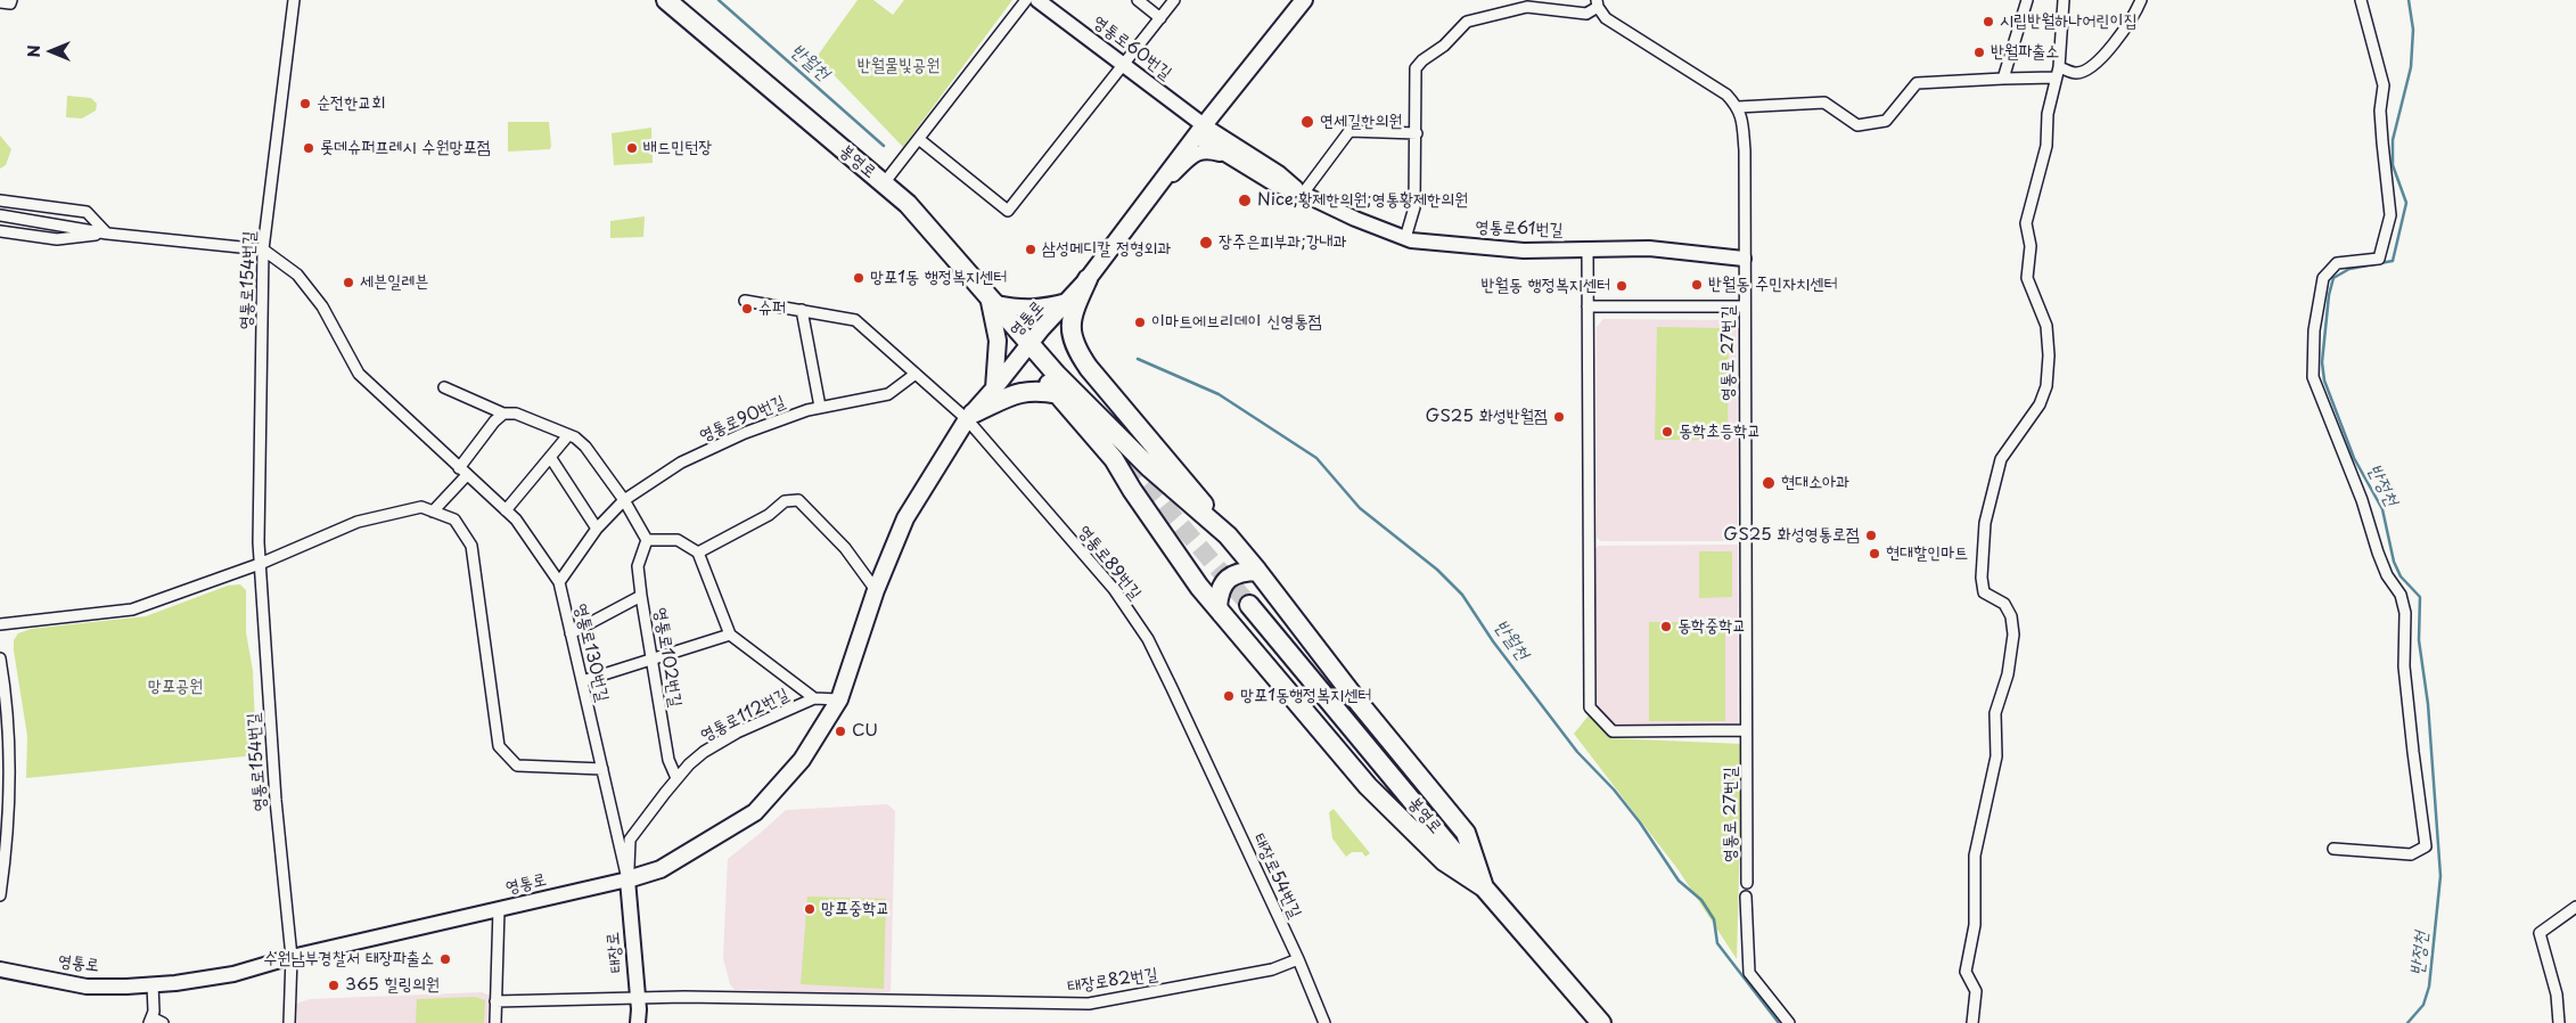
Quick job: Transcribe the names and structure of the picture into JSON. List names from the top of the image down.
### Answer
{
  "streets": {
    "highway": ["봉영로"],
    "main road": ["영통로"],
    "street": [
      "영통로60번길",
      "영통로61번길",
      "영통로154번길",
      "영통로 27번길",
      "영통로90번길",
      "영통로89번길",
      "영통로130번길",
      "영통로102번길",
      "영통로112번길",
      "태장로54번길",
      "태장로",
      "태장로82번길"
    ]
  },
  "crossings": [
    ["영통로60번길", "영통로"],
    ["봉영로", "영통로"],
    ["영통로61번길", "영통로 27번길"],
    ["영통로154번길", "영통로"],
    ["영통로154번길", "영통로130번길"],
    ["영통로", "영통로89번길"],
    ["영통로", "영통로130번길"],
    ["영통로", "영통로112번길"],
    ["영통로", "태장로"],
    ["영통로90번길", "영통로130번길"],
    ["영통로89번길", "태장로54번길"],
    ["영통로130번길", "영통로112번길"],
    ["영통로130번길", "태장로"],
    ["영통로102번길", "영통로112번길"],
    ["영통로112번길", "태장로"],
    ["태장로54번길", "태장로82번길"],
    ["태장로", "태장로82번길"]
  ],
  "water": ["반월천", "반정천"],
  "parks": ["반월물빛공원", "망포공원"],
  "places": [
    "시립반월하나어린이집",
    "반월파출소",
    "순전한교회",
    "연세길한의원",
    "롯데슈퍼프레시 수원망포점",
    "배드민턴장",
    "Nice;황제한의원;영통황제한의원",
    "장주은피부과;강내과",
    "삼성메디칼 정형외과",
    "망포1동 행정복지센터",
    "세븐일레븐",
    "반월동 주민자치센터",
    "반월동 행정복지센터",
    "슈퍼",
    "이마트에브리데이 신영통점",
    "GS25 화성반월점",
    "동학초등학교",
    "현대소아과",
    "GS25 화성영통로점",
    "현대할인마트",
    "동학중학교",
    "망포1동행정복지센터",
    "CU",
    "망포중학교",
    "수원남부경찰서 태장파출소",
    "365 힐링의원"
  ],
  "north": "left"
}
